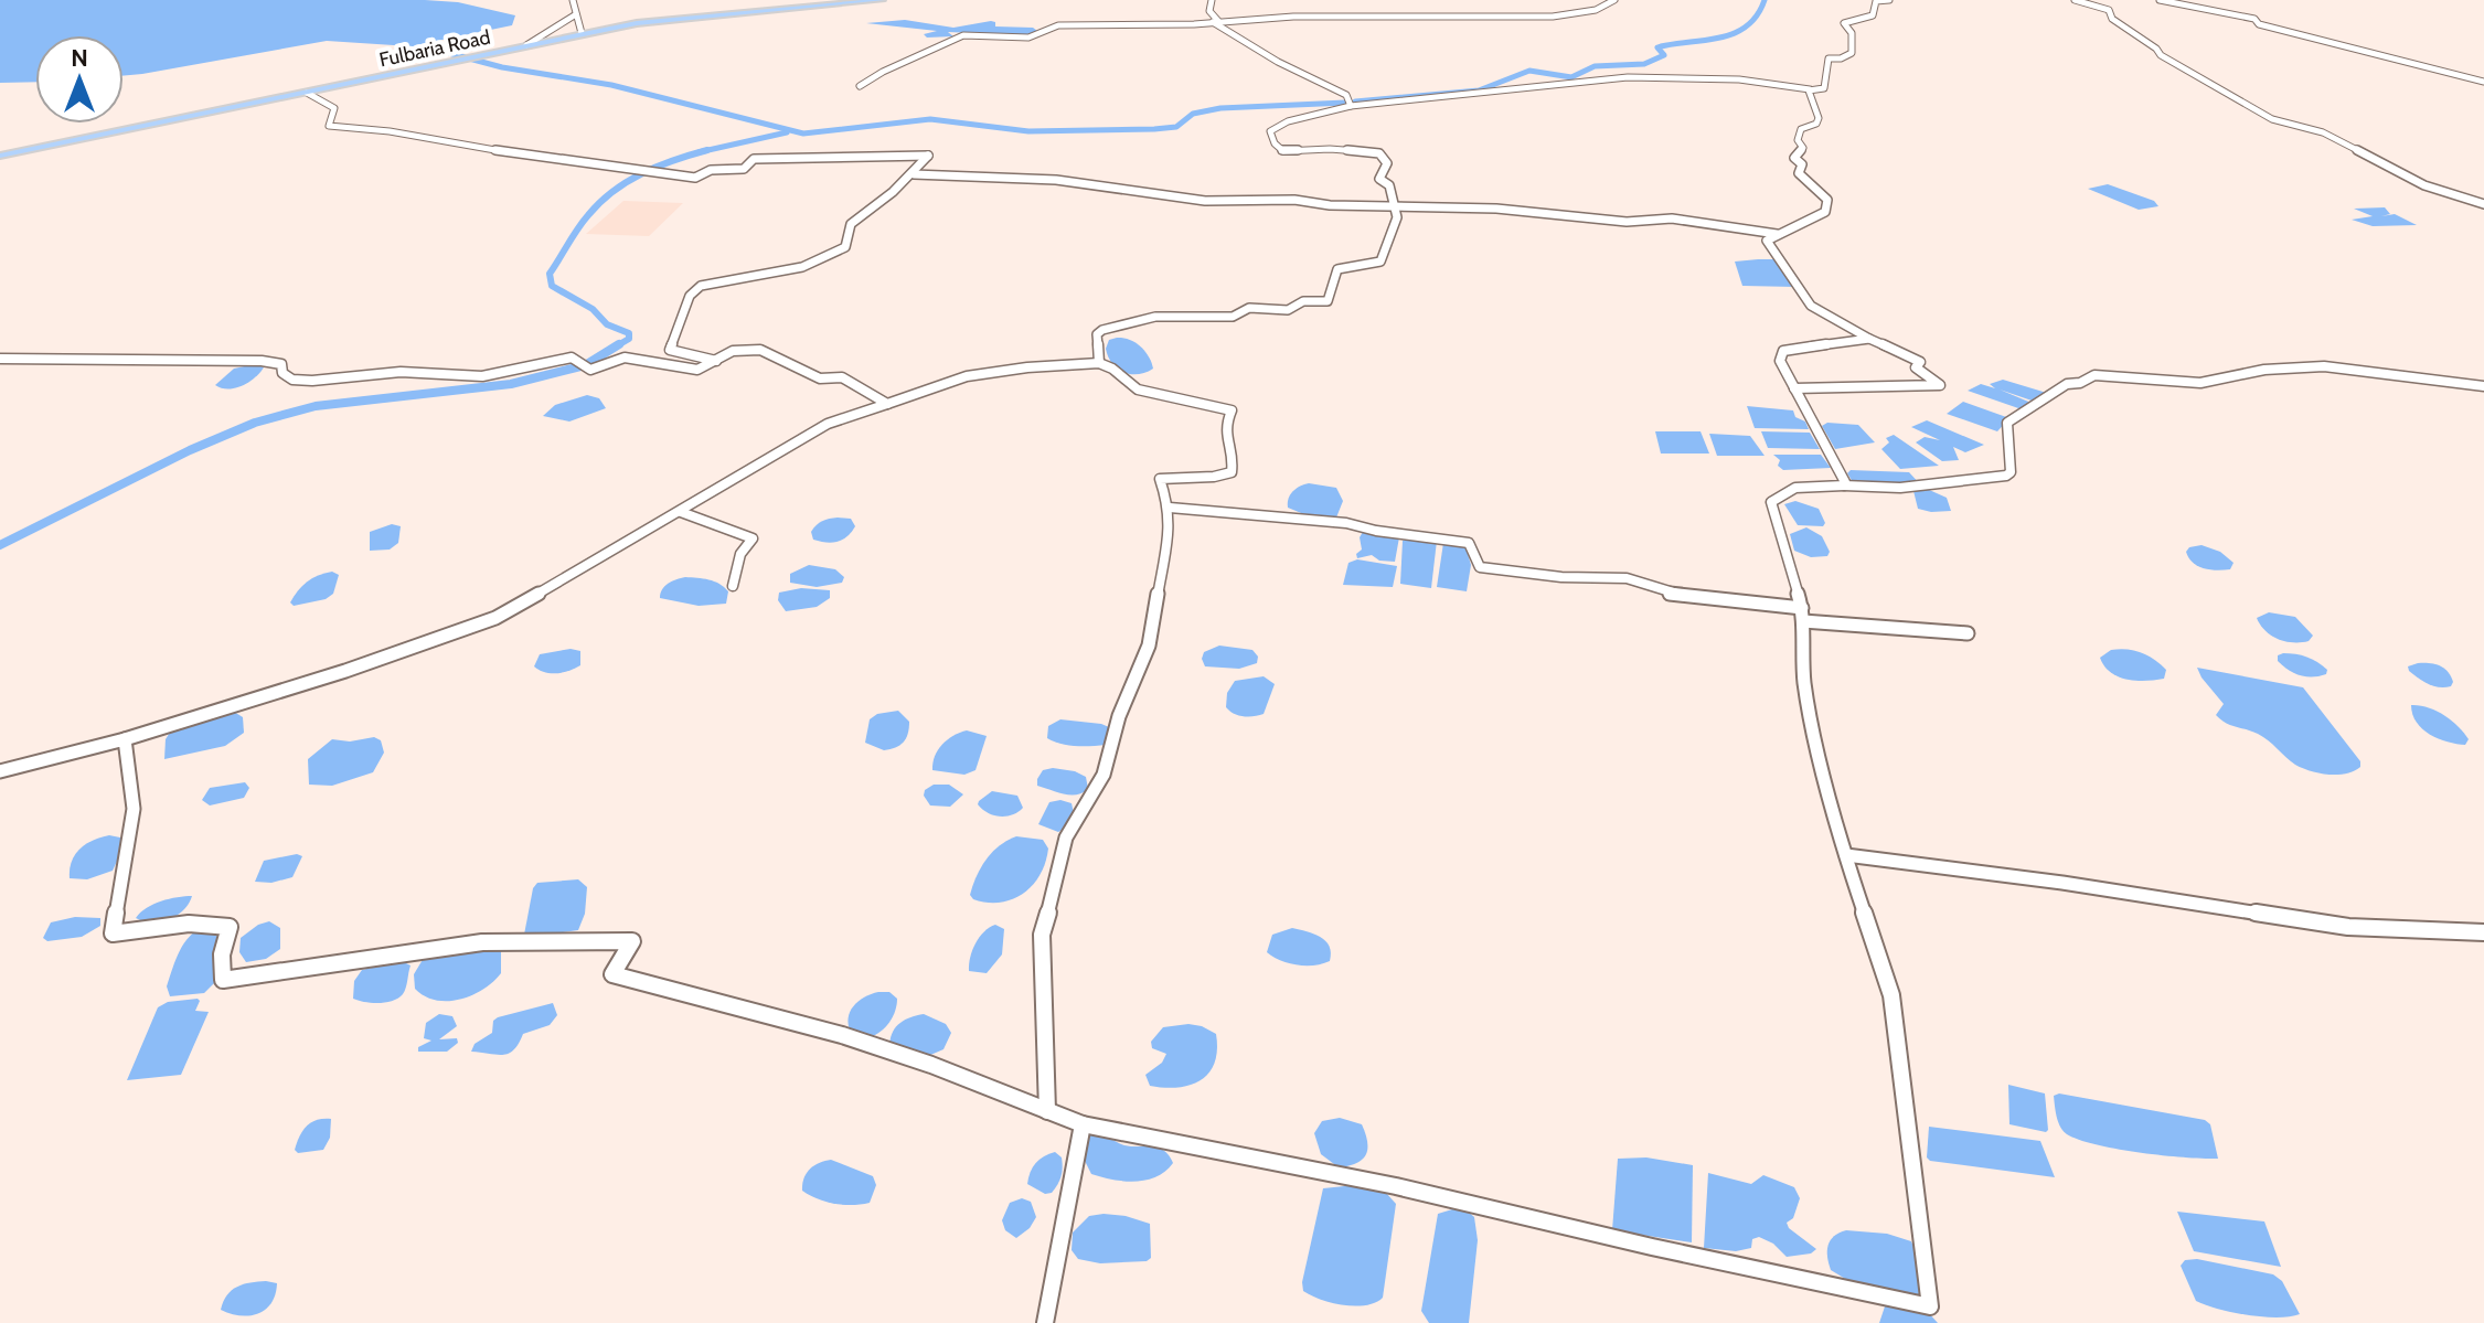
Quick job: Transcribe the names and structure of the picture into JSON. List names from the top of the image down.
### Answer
{
  "streets": {
    "main road": ["Fulbaria Road"]
  },
  "north": "top"
}
